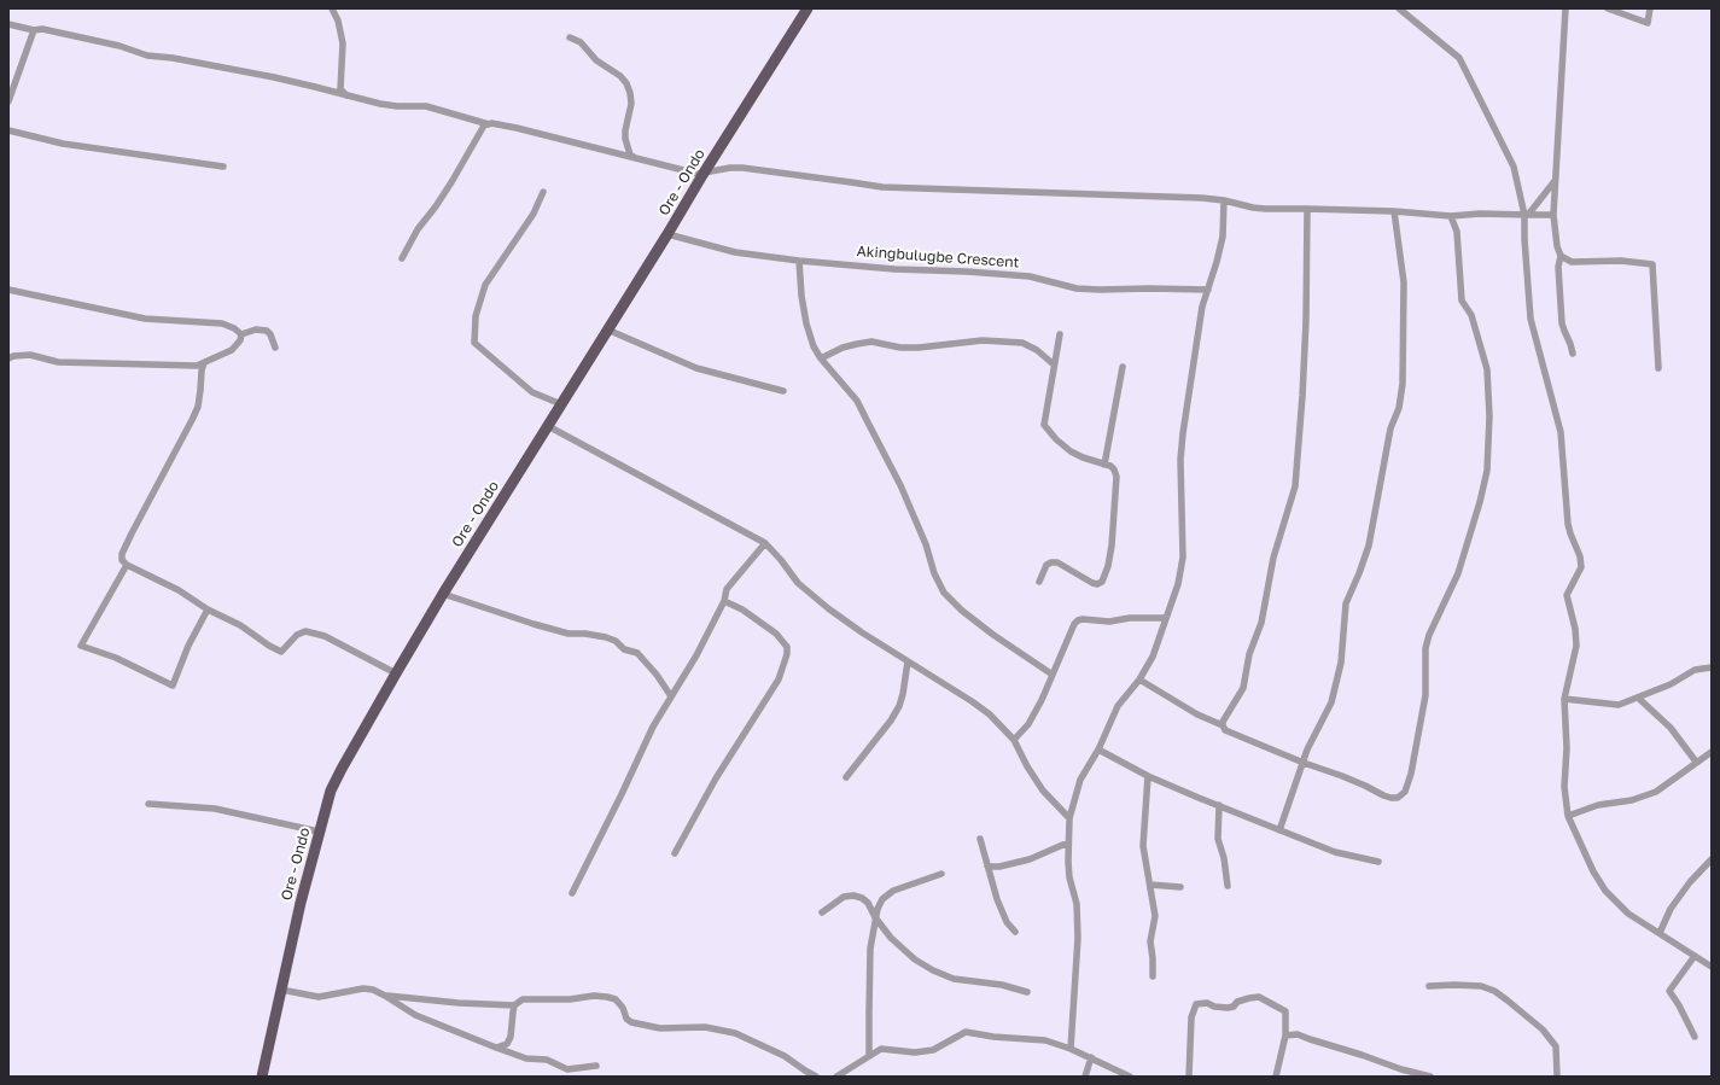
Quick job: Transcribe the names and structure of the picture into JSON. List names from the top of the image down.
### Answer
{
  "streets": {
    "main road": ["Ore - Ondo"],
    "street": ["Akingbulugbe Crescent"]
  },
  "crossings": [
    ["Ore - Ondo", "Akingbulugbe Crescent"]
  ]
}
